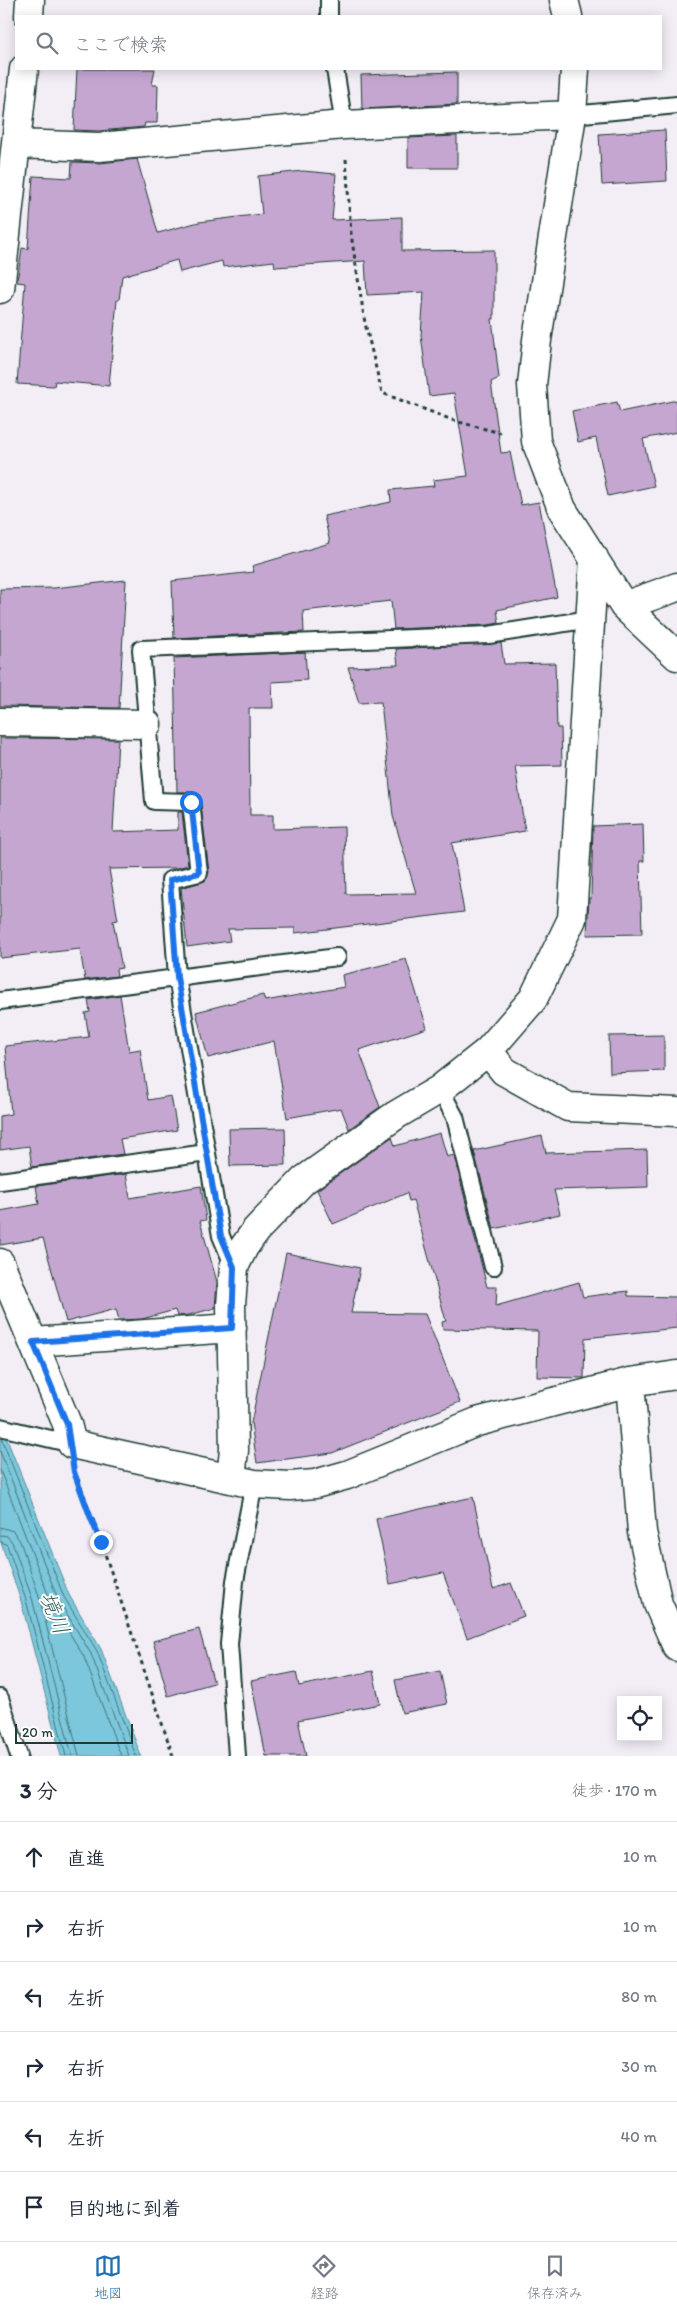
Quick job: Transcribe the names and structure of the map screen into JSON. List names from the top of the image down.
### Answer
{
  "water": ["境川"],
  "scale_bar": "20 m",
  "page": {
    "search": "ここで検索",
    "scale": "20 m",
    "heading": ["3 分", "徒歩 · 170 m"],
    "list": [
      ["直進", "10 m"],
      ["右折", "10 m"],
      ["左折", "80 m"],
      ["右折", "30 m"],
      ["左折", "40 m"],
      "目的地に到着"
    ],
    "nav": ["地図", "経路", "保存済み"]
  }
}
